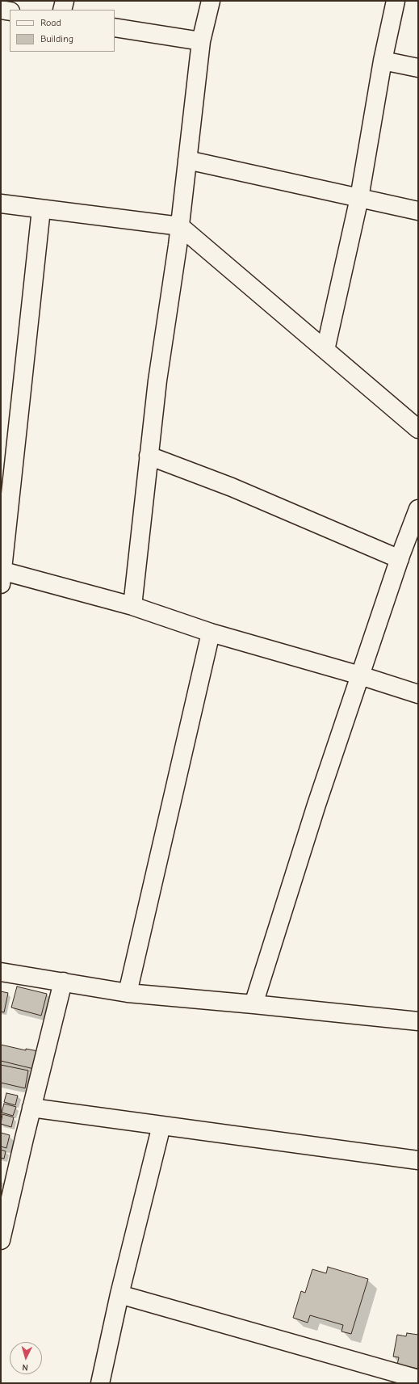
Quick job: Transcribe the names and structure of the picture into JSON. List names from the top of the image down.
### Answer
{
  "legend": ["Road", "Building"],
  "north": "bottom"
}
